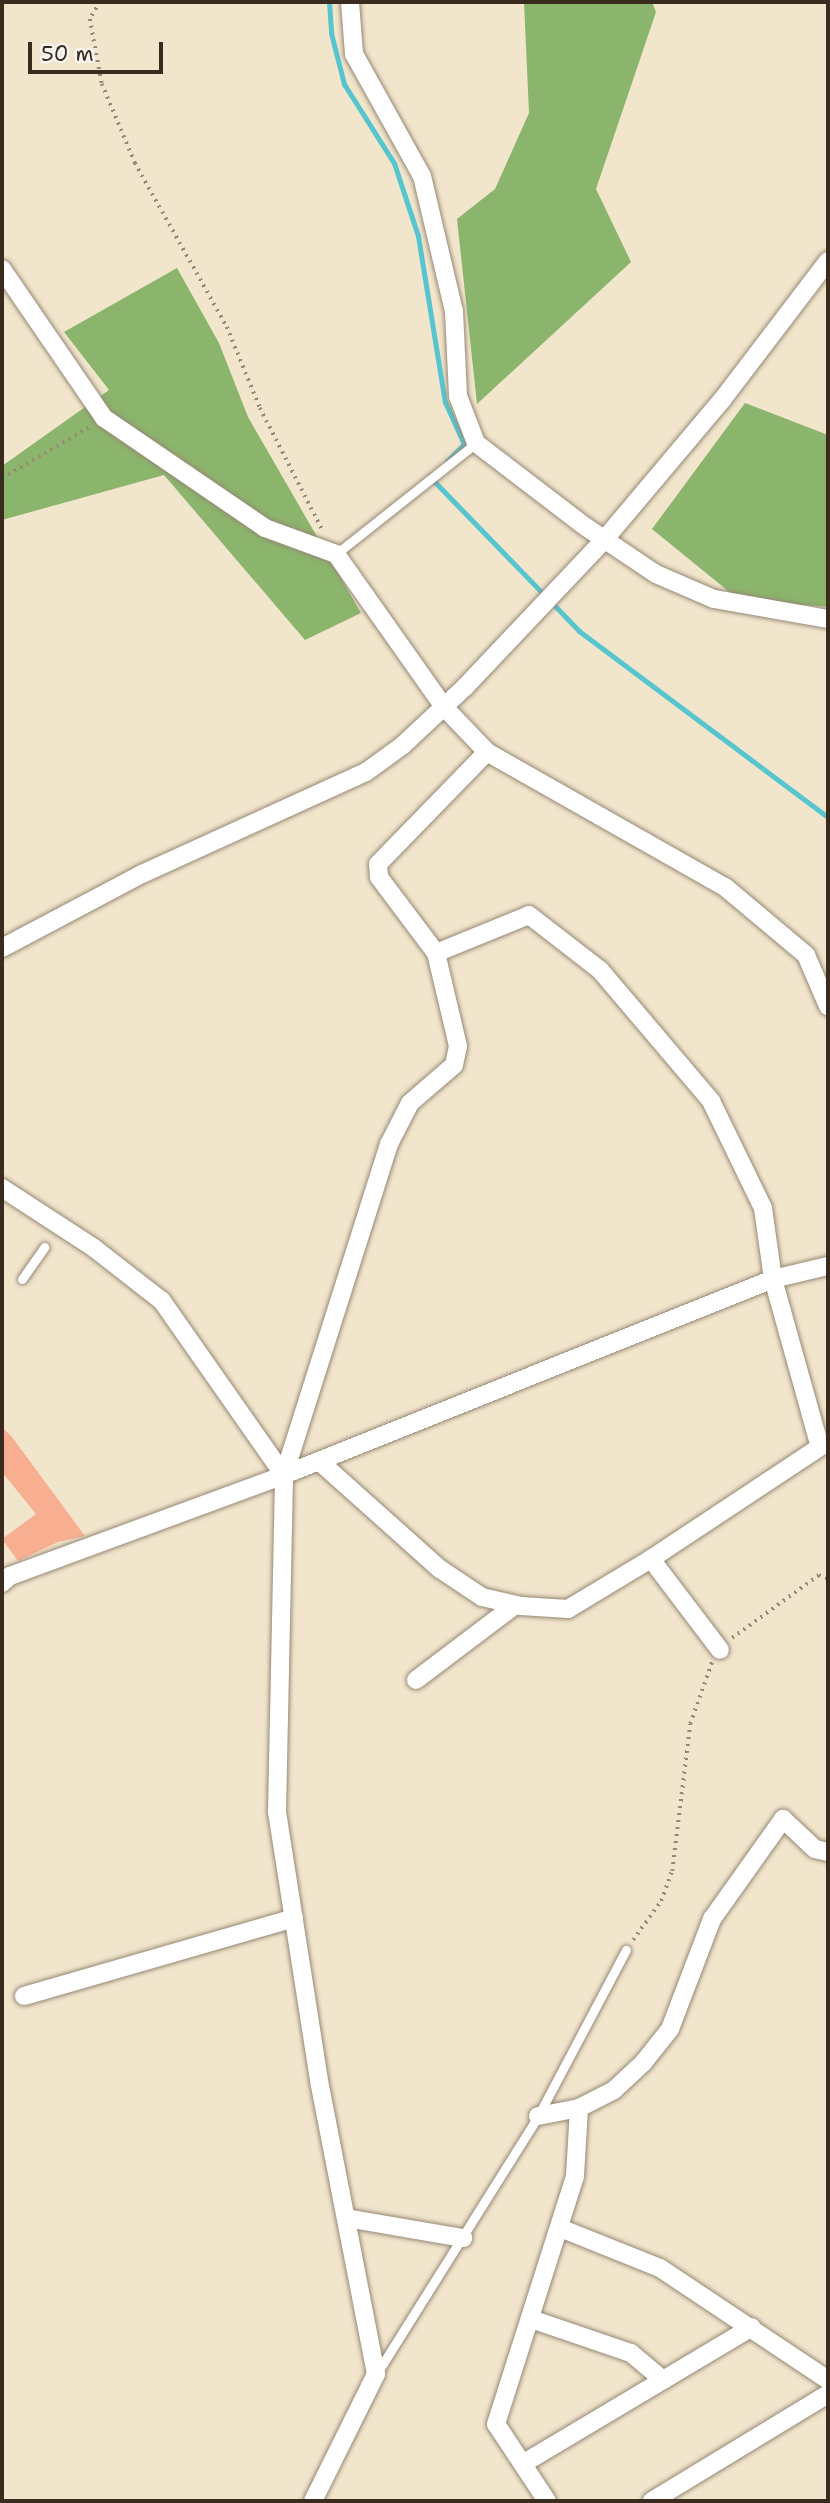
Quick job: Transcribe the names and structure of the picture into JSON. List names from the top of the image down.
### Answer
{
  "scale_bar": "50 m"
}
